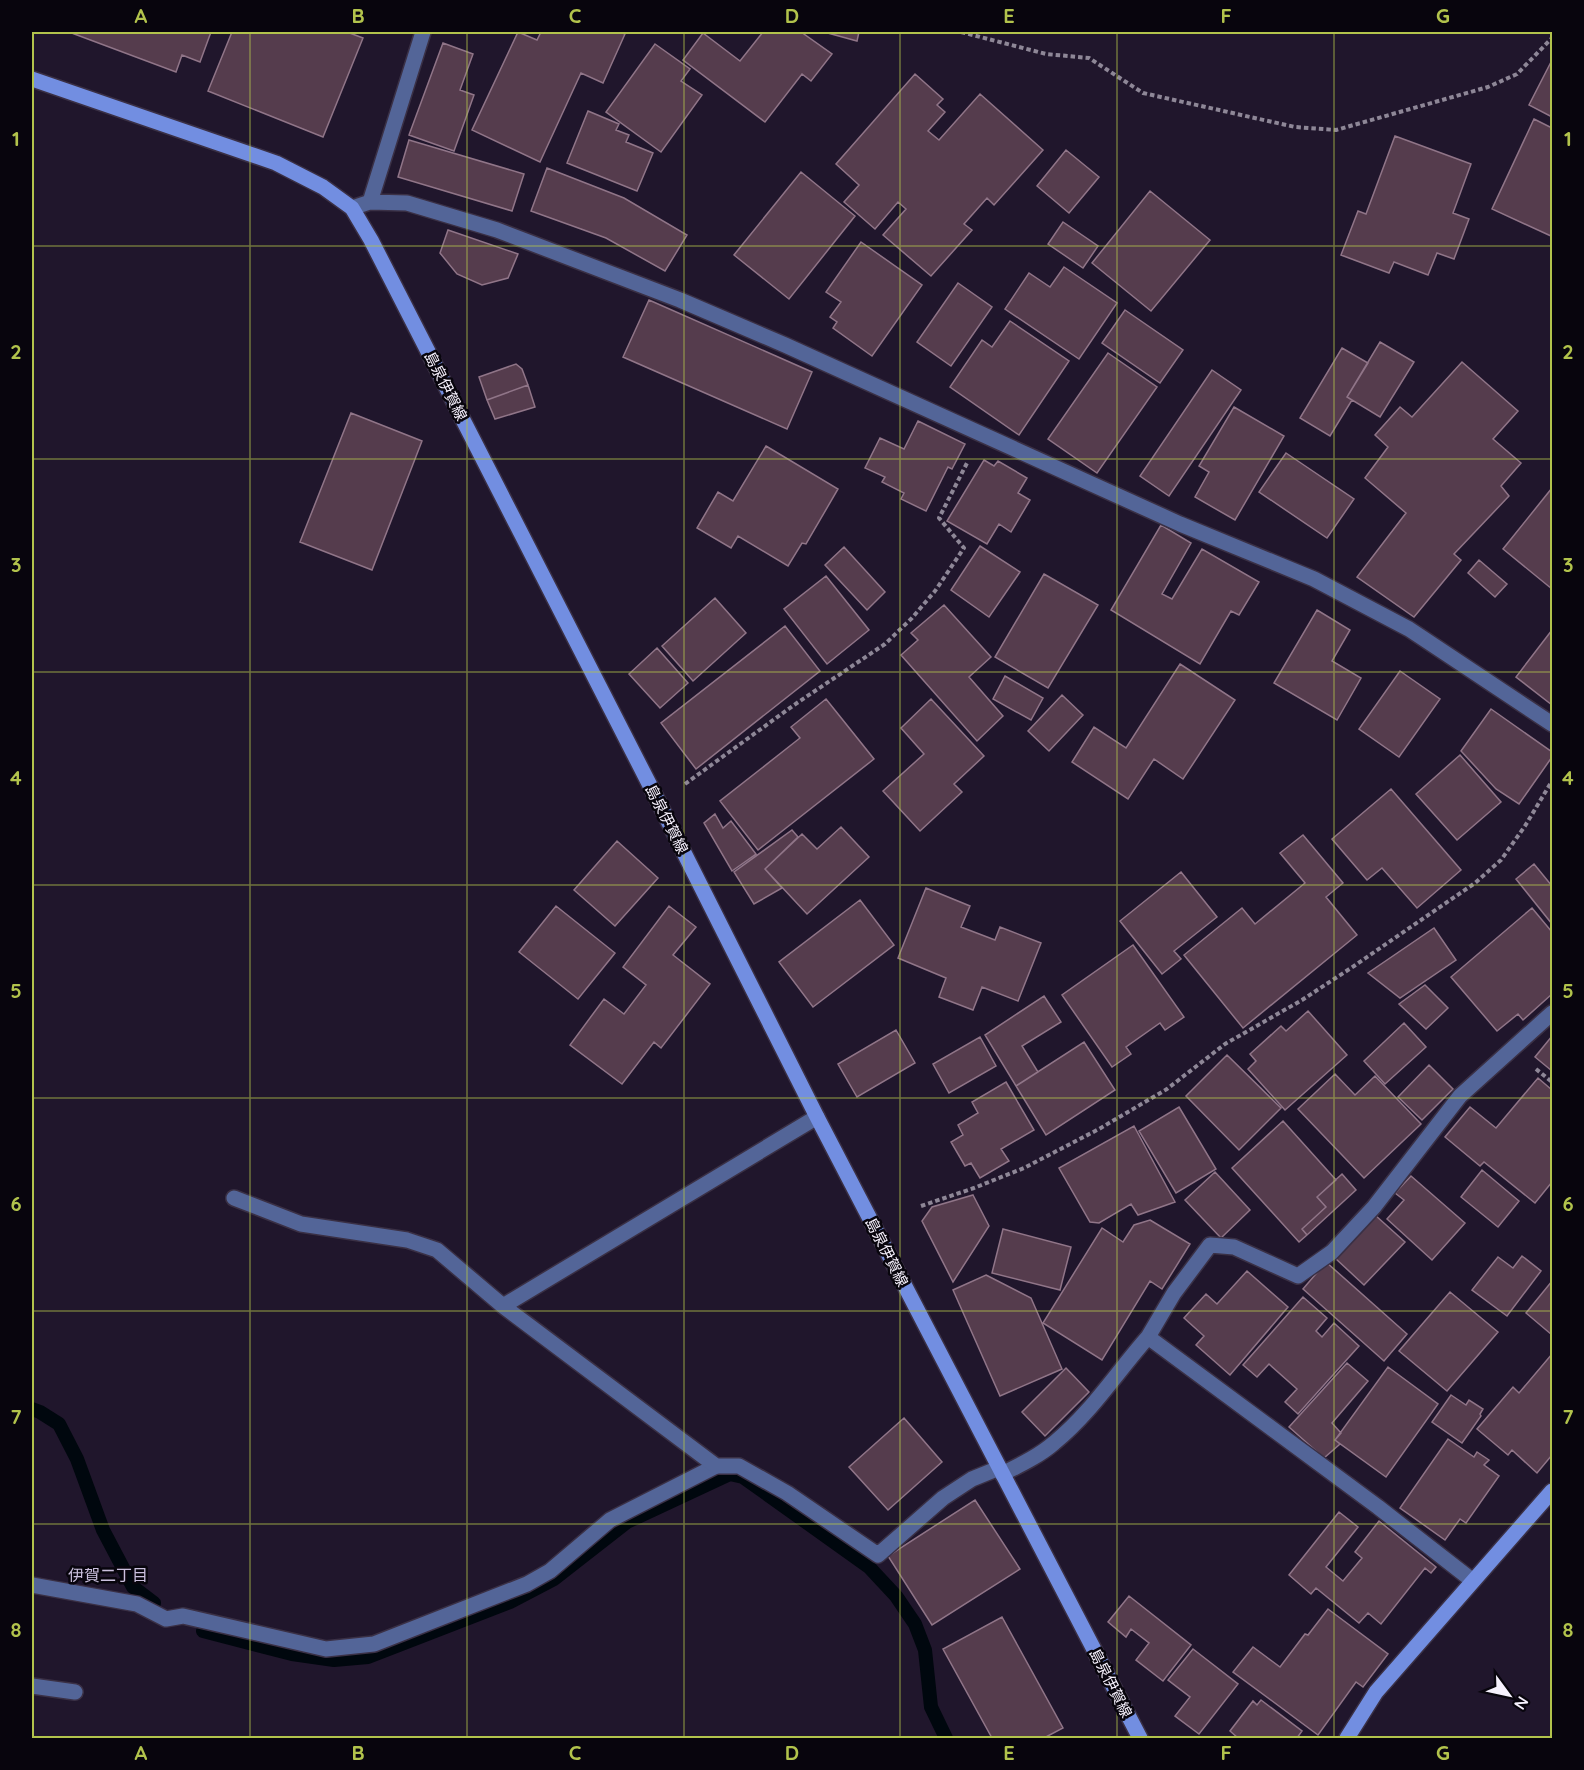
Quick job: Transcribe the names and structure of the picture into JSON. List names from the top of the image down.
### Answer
{
  "streets": {
    "main road": ["島泉伊賀線"]
  },
  "districts": ["伊賀二丁目"],
  "north": "bottom right",
  "grid": {
    "columns": [
      "A",
      "B",
      "C",
      "D",
      "E",
      "F",
      "G"
    ],
    "rows": [
      "1",
      "2",
      "3",
      "4",
      "5",
      "6",
      "7",
      "8"
    ]
  }
}
